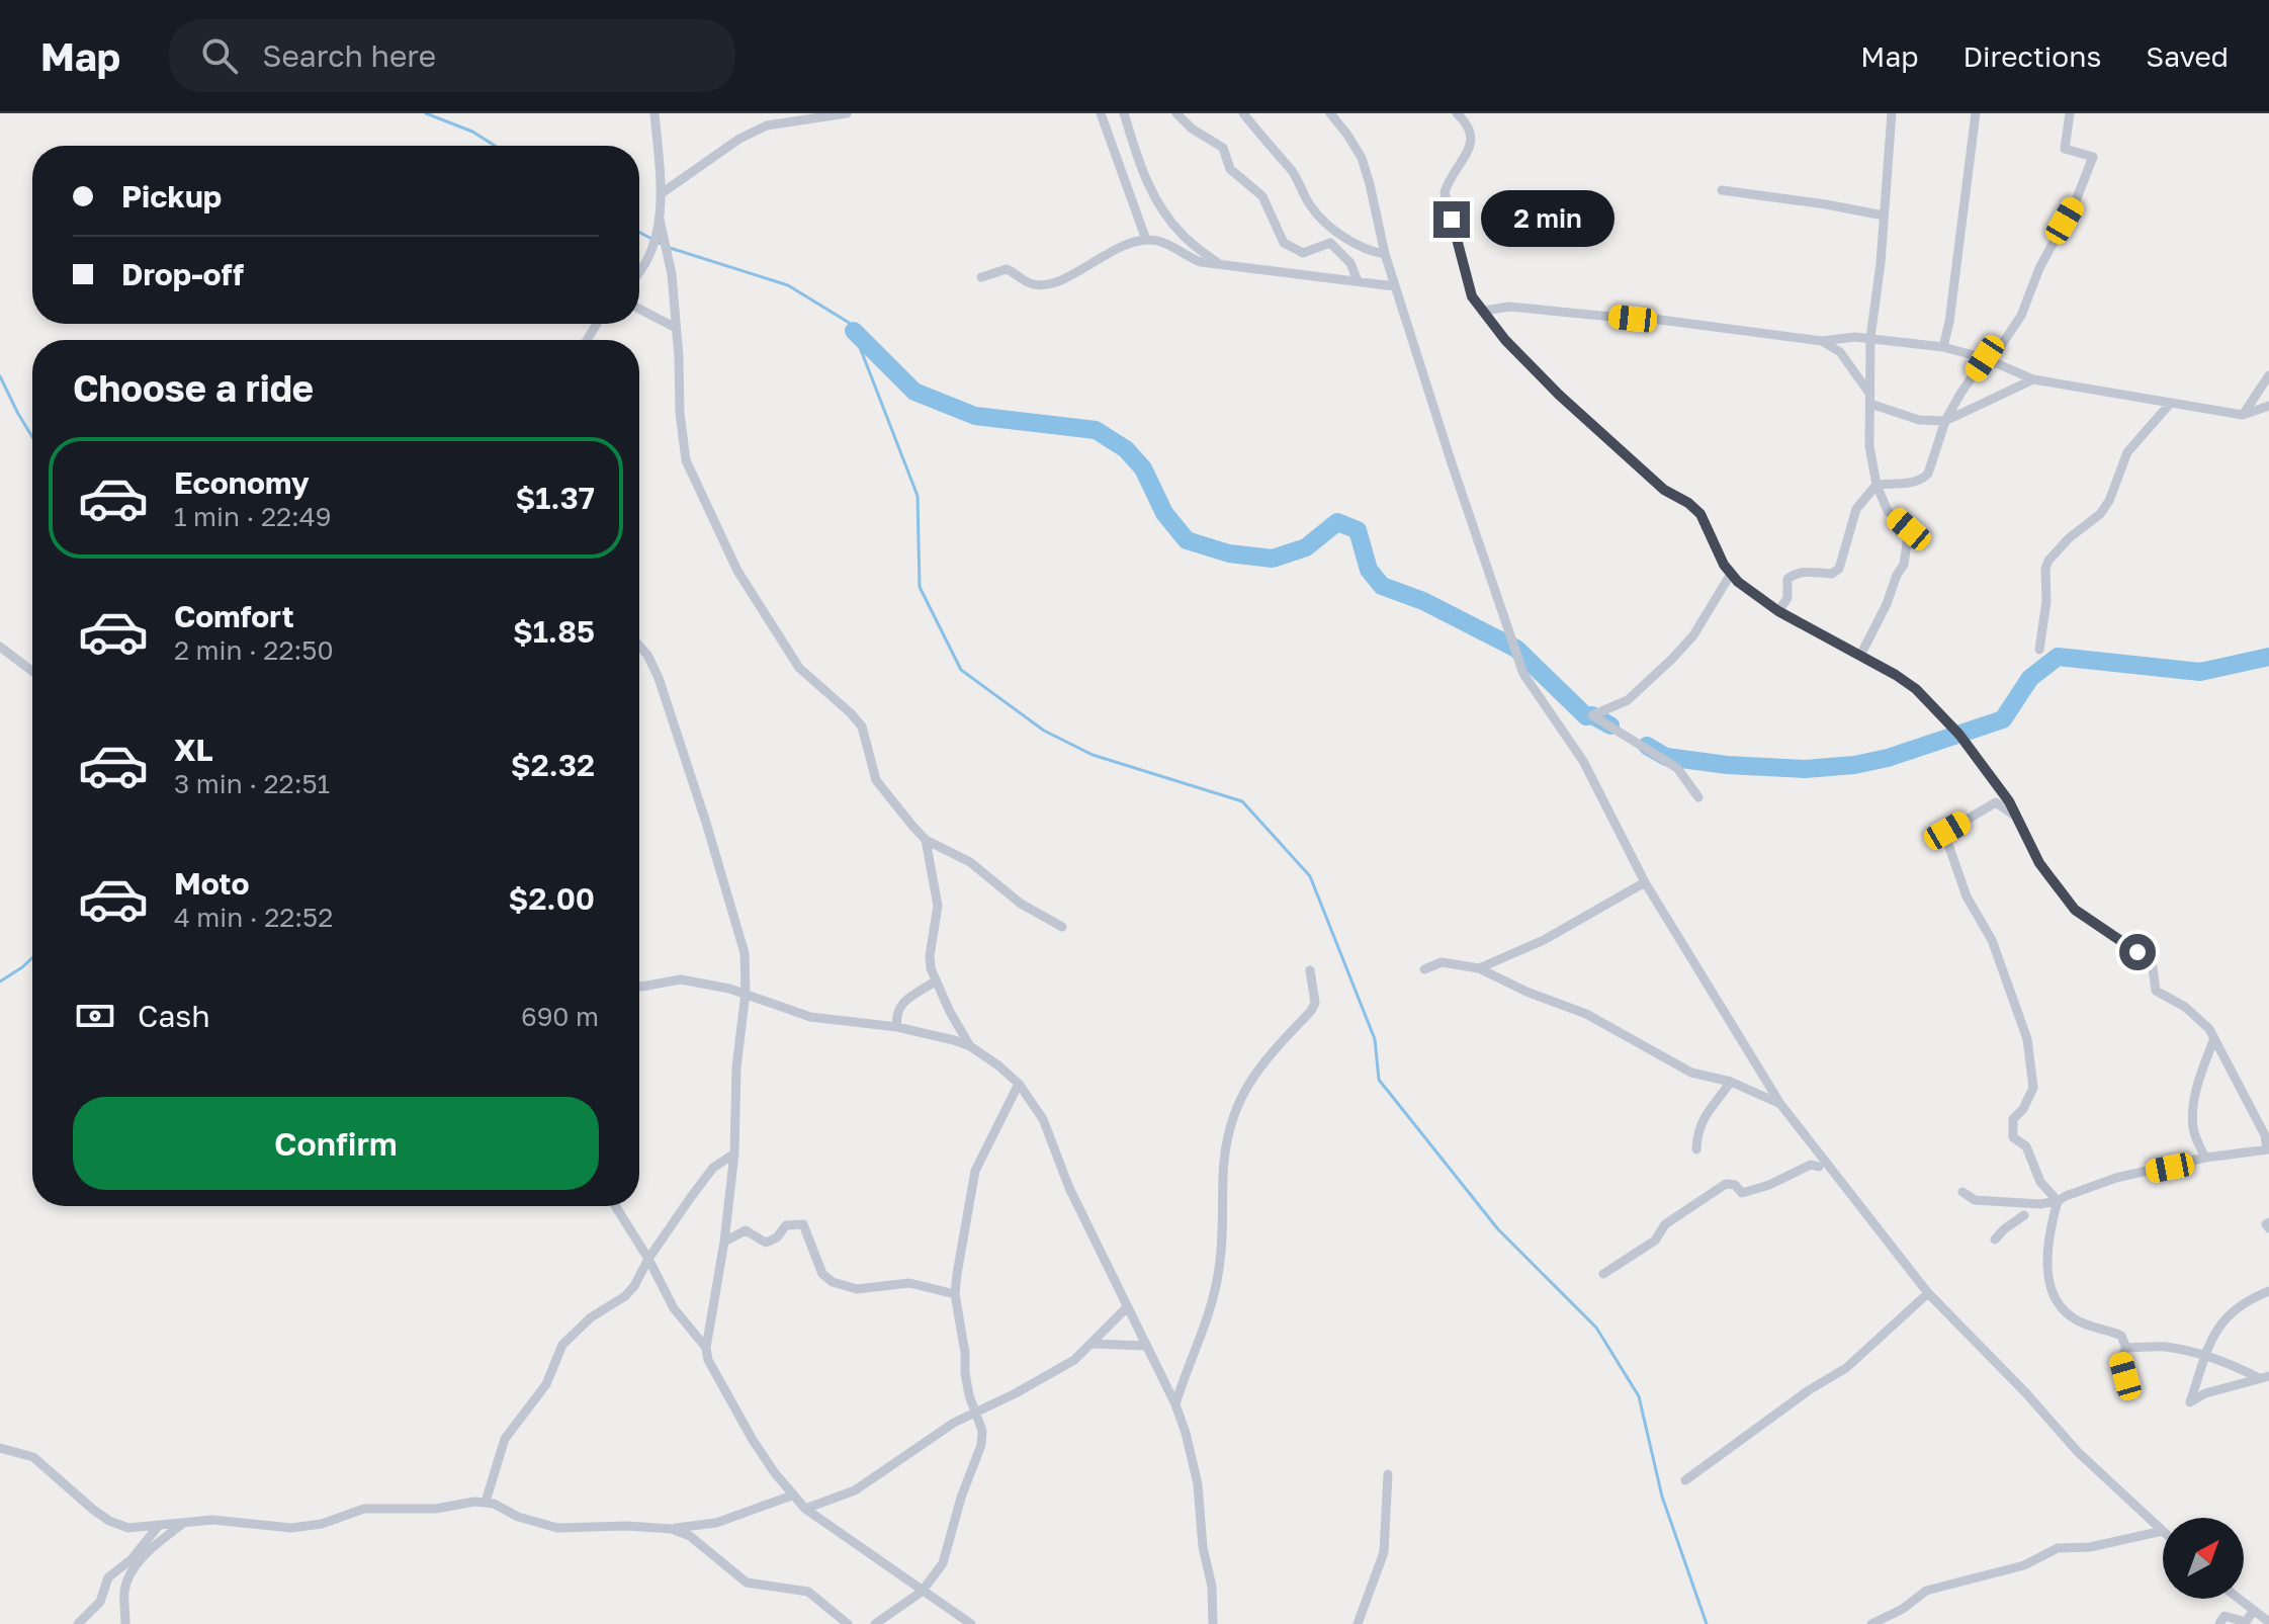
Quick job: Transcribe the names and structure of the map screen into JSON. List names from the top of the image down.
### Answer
{
  "north": "top right",
  "page": {
    "header": "Map",
    "search": "Search here",
    "nav": ["Map", "Directions", "Saved"],
    "banner": ["Pickup", "Drop-off"],
    "bubble": "2 min",
    "heading": "Choose a ride",
    "list": [
      {
        "name": "Economy",
        "note": "1 min · 22:49",
        "value": "$1.37"
      },
      {
        "name": "Comfort",
        "note": "2 min · 22:50",
        "value": "$1.85"
      },
      {
        "name": "XL",
        "note": "3 min · 22:51",
        "value": "$2.32"
      },
      {
        "name": "Moto",
        "note": "4 min · 22:52",
        "value": "$2.00"
      }
    ],
    "pay": ["Cash", "690 m"],
    "buttons": "Confirm"
  }
}
